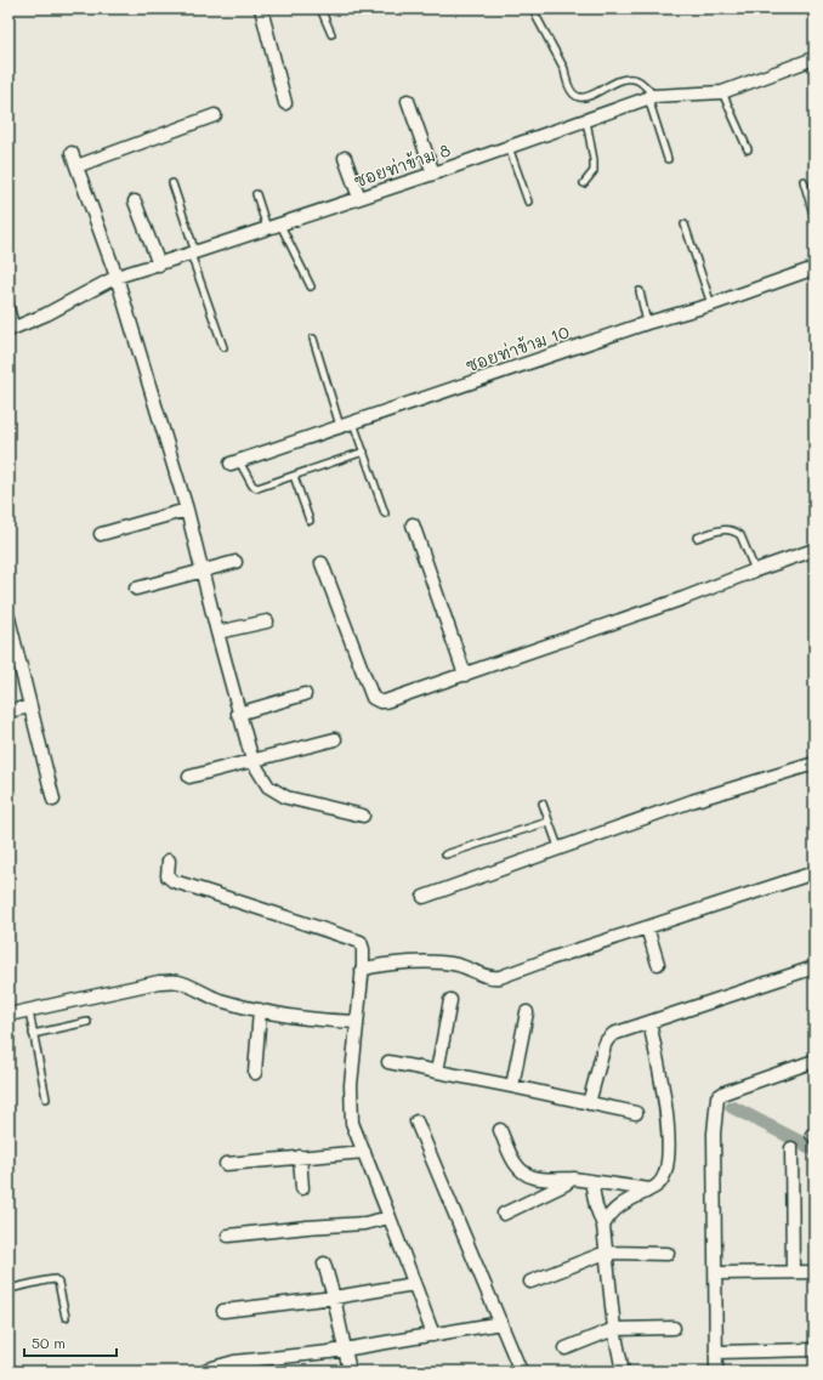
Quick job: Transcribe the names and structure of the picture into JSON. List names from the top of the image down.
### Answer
{
  "streets": {
    "street": ["ซอยท่าข้าม 8", "ซอยท่าข้าม 10"]
  },
  "scale_bar": "50 m"
}
